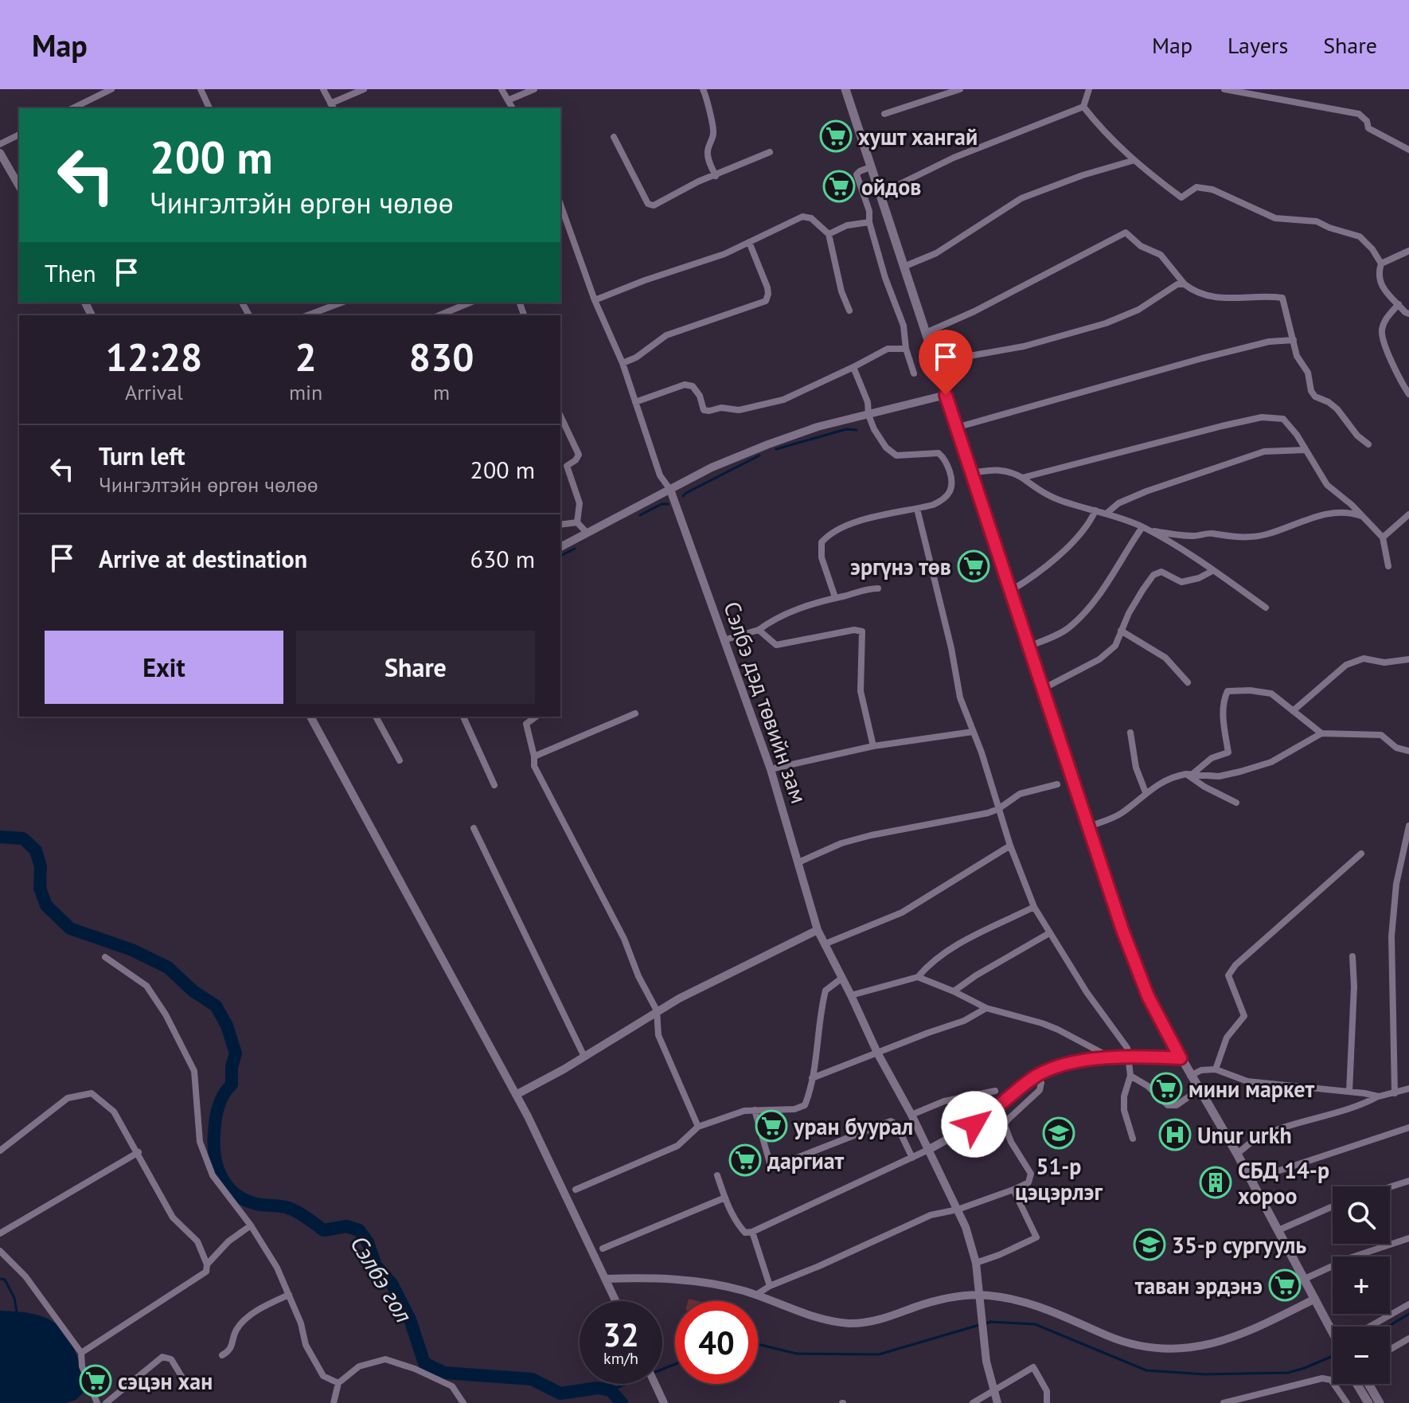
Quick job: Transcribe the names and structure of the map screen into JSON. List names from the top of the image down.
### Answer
{
  "streets": {
    "street": ["Сэлбэ дэд төвийн зам"]
  },
  "water": ["Сэлбэ гол"],
  "places": {
    "supermarket": [
      "хушт хангай",
      "ойдов",
      "эргүнэ төв",
      "мини маркет",
      "уран буурал",
      "даргиат",
      "таван эрдэнэ",
      "сэцэн хан"
    ],
    "school or university": ["51-р цэцэрлэг", "35-р сургууль"],
    "hospital": ["Unur urkh"],
    "building": ["СБД 14-р хороо"]
  },
  "page": {
    "header": "Map",
    "nav": ["Map", "Layers", "Share"],
    "turn": ["200 m", "Чингэлтэйн өргөн чөлөө"],
    "then": "Then",
    "eta": [
      "12:28",
      "Arrival",
      "2",
      "min",
      "830",
      "m"
    ],
    "list": [
      {
        "name": "Turn left",
        "note": "Чингэлтэйн өргөн чөлөө",
        "value": "200 m"
      },
      {
        "name": "Arrive at destination",
        "value": "630 m"
      }
    ],
    "buttons": ["Exit", "Share"],
    "map_buttons": ["+", "−"],
    "speed": "32 km/h",
    "limit": "40"
  }
}
